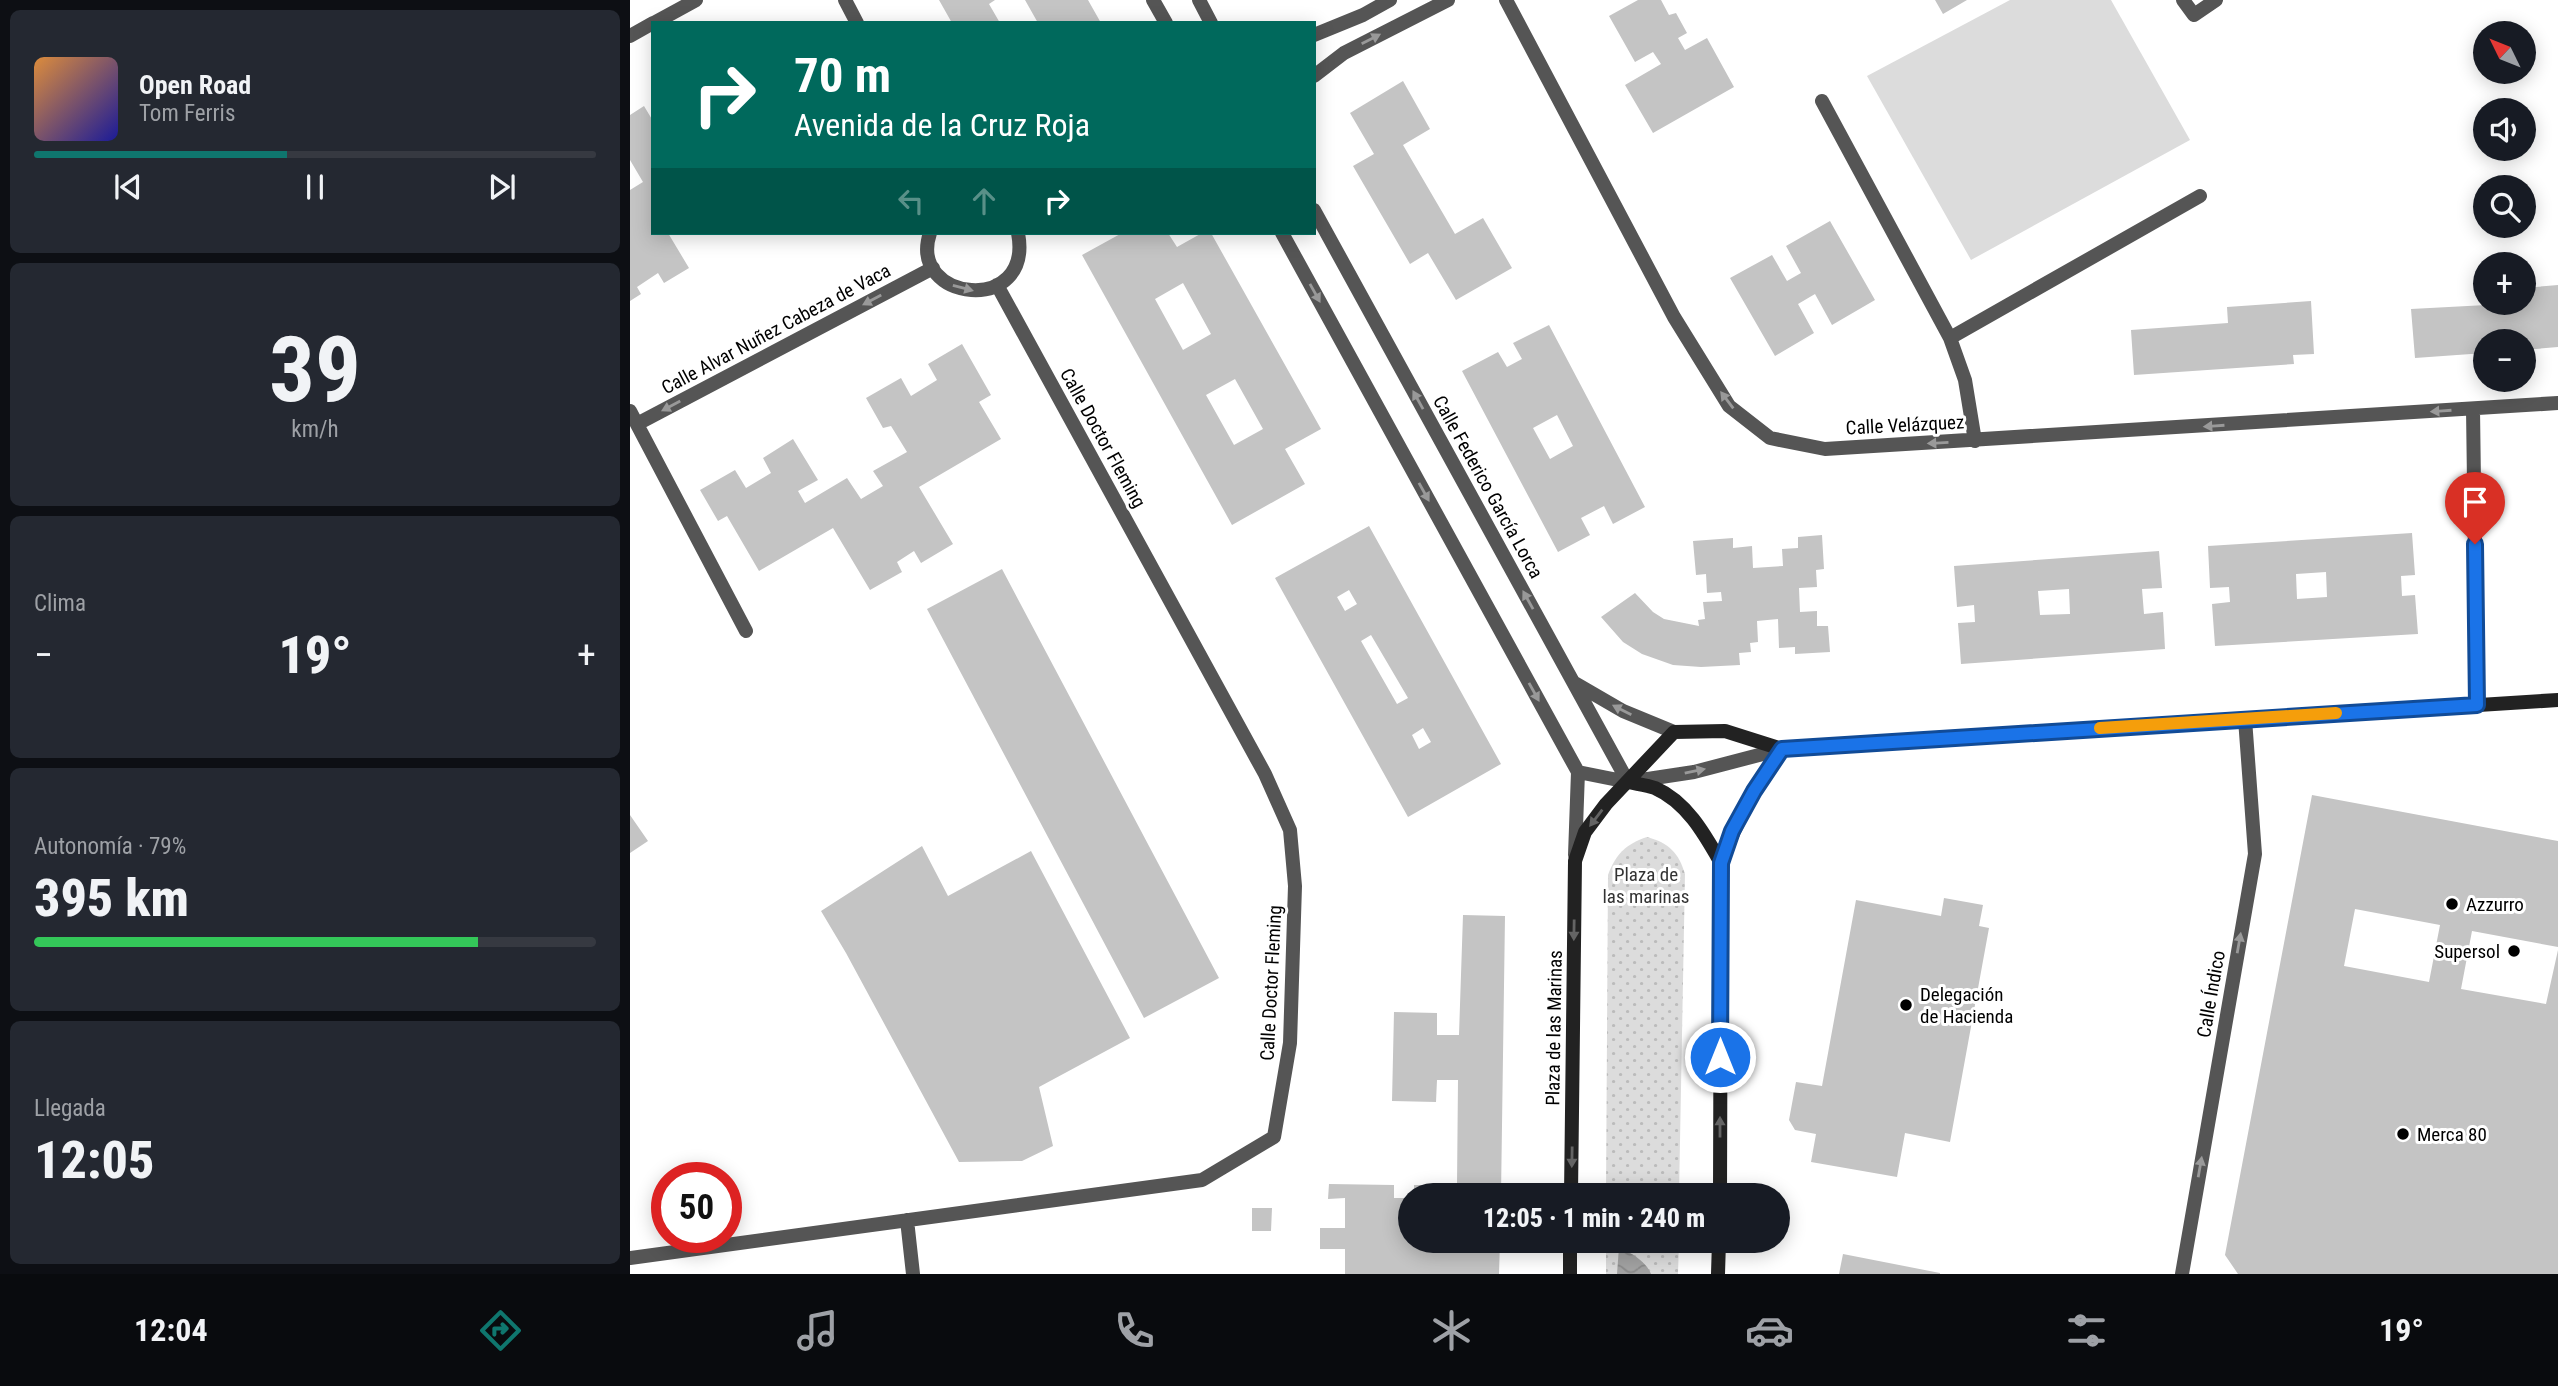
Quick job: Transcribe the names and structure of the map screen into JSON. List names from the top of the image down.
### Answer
{
  "streets": {
    "main road": ["Plaza de las Marinas"],
    "street": [
      "Calle Alvar Nuñez Cabeza de Vaca",
      "Calle Velázquez",
      "Calle Doctor Fleming",
      "Calle Federico García Lorca",
      "Calle Índico"
    ]
  },
  "crossings": [
    ["Calle Federico García Lorca", "Plaza de las Marinas"]
  ],
  "one_way": [
    "Calle Alvar Nuñez Cabeza de Vaca",
    "Calle Velázquez",
    "Calle Índico",
    "Plaza de las Marinas"
  ],
  "parks": ["Plaza de las marinas"],
  "places": [
    "Azzurro",
    "Supersol",
    "Delegación de Hacienda",
    "Merca 80"
  ],
  "north": "top left",
  "page": {
    "map_buttons": ["+", "−"],
    "turn": ["70 m", "Avenida de la Cruz Roja"],
    "song": ["Open Road", "Tom Ferris"],
    "tile": [
      ["39", "km/h"],
      "Clima",
      ["Autonomía · 79%", "395 km"],
      ["Llegada", "12:05"]
    ],
    "heat": ["−", "19°", "+"],
    "limit": "50",
    "trip": "12:05 · 1 min · 240 m",
    "tabs": ["12:04", "19°"]
  }
}
